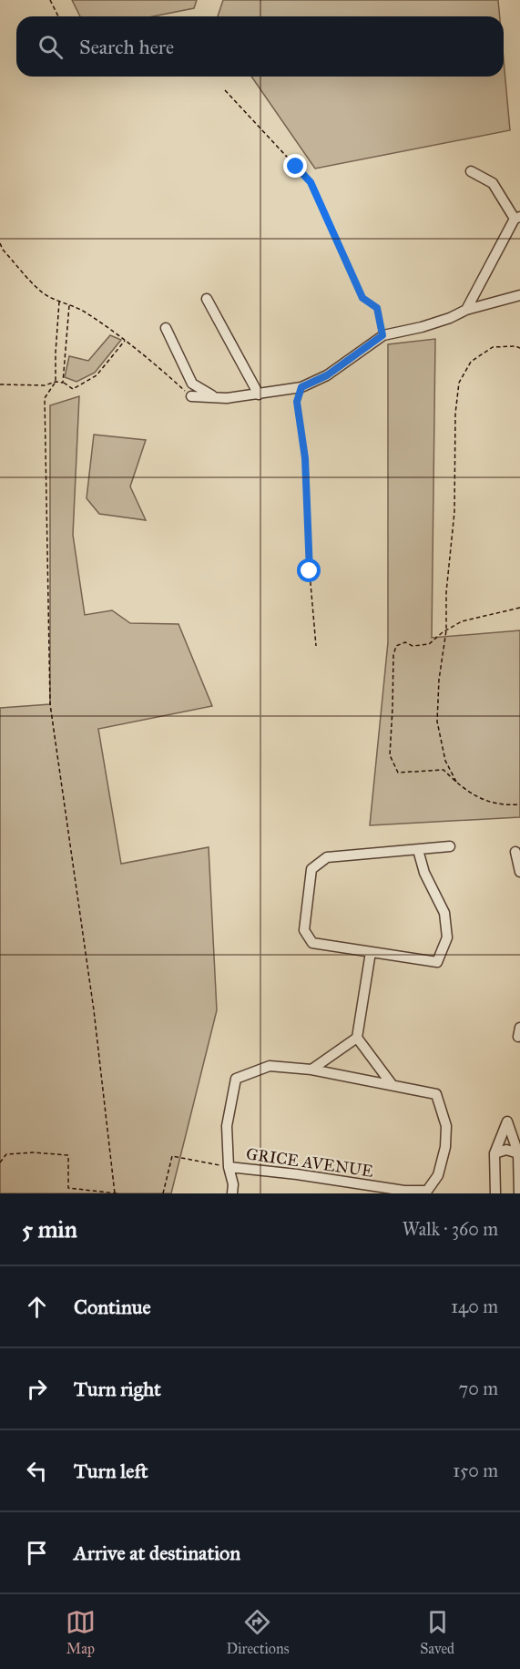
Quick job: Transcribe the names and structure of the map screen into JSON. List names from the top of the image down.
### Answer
{
  "streets": {
    "street": ["GRICE AVENUE"]
  },
  "page": {
    "search": "Search here",
    "heading": ["5 min", "Walk · 360 m"],
    "list": [
      ["Continue", "140 m"],
      ["Turn right", "70 m"],
      ["Turn left", "150 m"],
      "Arrive at destination"
    ],
    "nav": ["Map", "Directions", "Saved"]
  }
}
